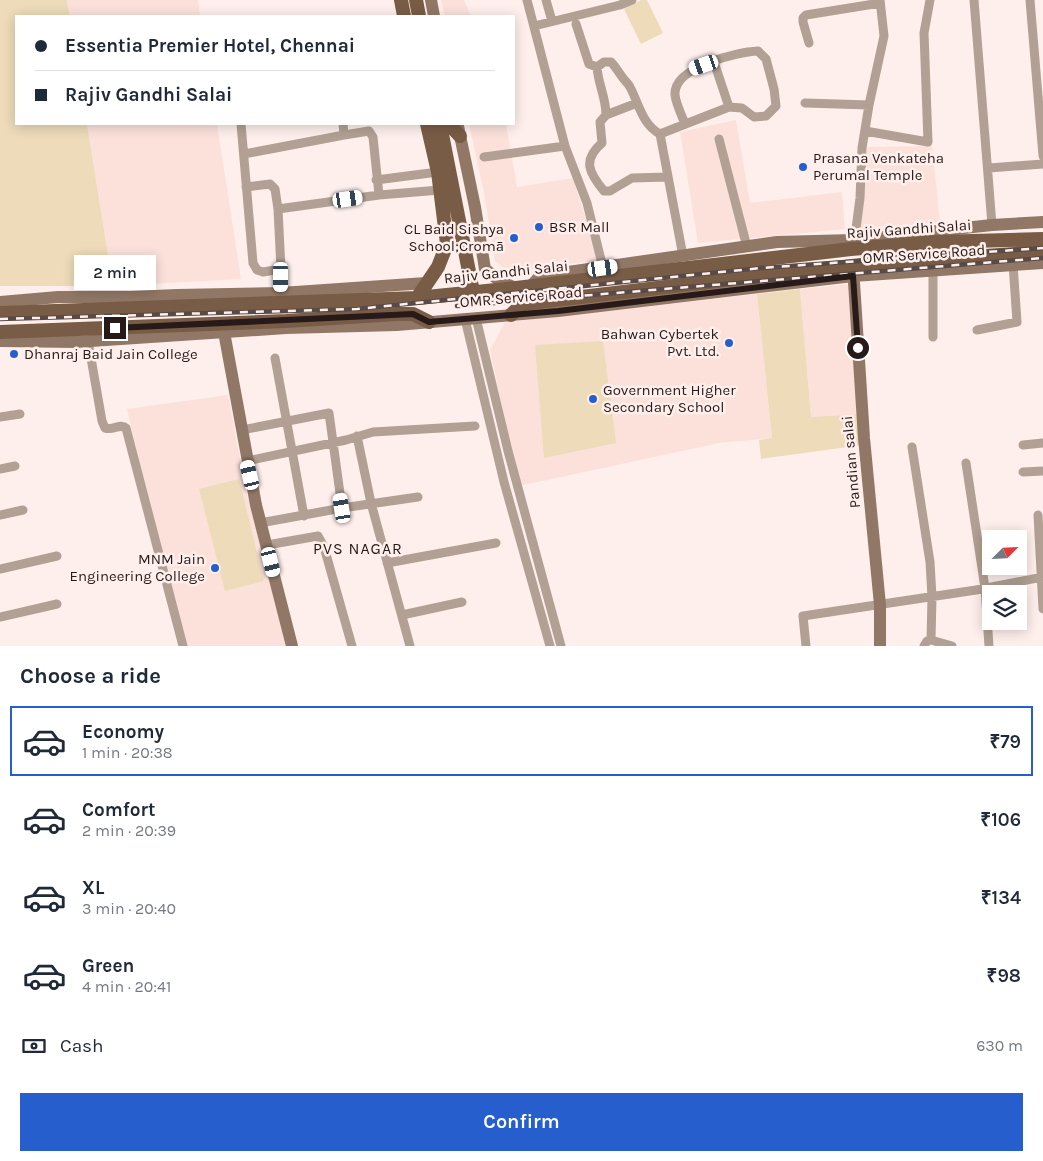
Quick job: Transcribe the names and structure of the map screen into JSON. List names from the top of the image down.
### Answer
{
  "streets": {
    "main road": ["Rajiv Gandhi Salai"],
    "street": ["OMR Service Road", "Pandian salai"]
  },
  "crossings": [
    ["OMR Service Road", "Pandian salai"]
  ],
  "districts": ["PVS NAGAR"],
  "places": [
    "Prasana Venkateha Perumal Temple",
    "BSR Mall",
    "CL Baid Sishya School;Cromā",
    "Bahwan Cybertek Pvt. Ltd.",
    "Dhanraj Baid Jain College",
    "Government Higher Secondary School",
    "MNM Jain Engineering College"
  ],
  "north": "top right",
  "page": {
    "banner": ["Essentia Premier Hotel, Chennai", "Rajiv Gandhi Salai"],
    "bubble": "2 min",
    "heading": "Choose a ride",
    "list": [
      {
        "name": "Economy",
        "note": "1 min · 20:38",
        "value": "₹79"
      },
      {
        "name": "Comfort",
        "note": "2 min · 20:39",
        "value": "₹106"
      },
      {
        "name": "XL",
        "note": "3 min · 20:40",
        "value": "₹134"
      },
      {
        "name": "Green",
        "note": "4 min · 20:41",
        "value": "₹98"
      }
    ],
    "pay": ["Cash", "630 m"],
    "buttons": "Confirm"
  }
}
